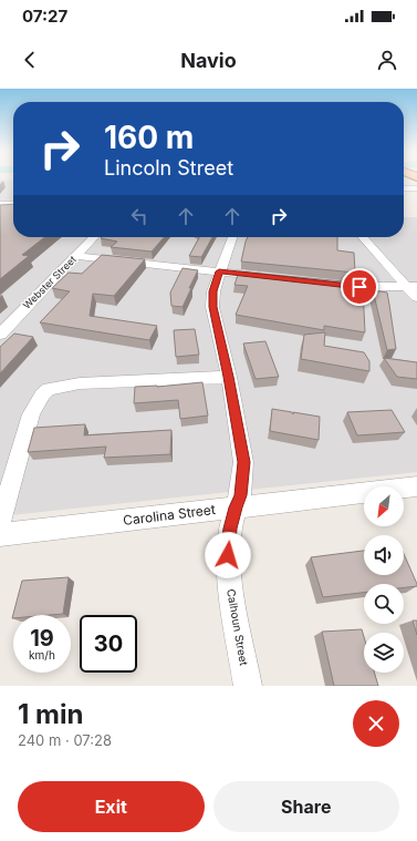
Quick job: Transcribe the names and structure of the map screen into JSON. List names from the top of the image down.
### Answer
{
  "streets": {
    "street": ["Webster Street", "Carolina Street", "Calhoun Street"]
  },
  "crossings": [
    ["Carolina Street", "Calhoun Street"]
  ],
  "north": "bottom left",
  "page": {
    "status": "07:27",
    "header": "Navio",
    "turn": ["160 m", "Lincoln Street"],
    "speed": "19 km/h",
    "limit": "30",
    "heading": ["1 min", "240 m · 07:28"],
    "buttons": ["Exit", "Share"]
  }
}
